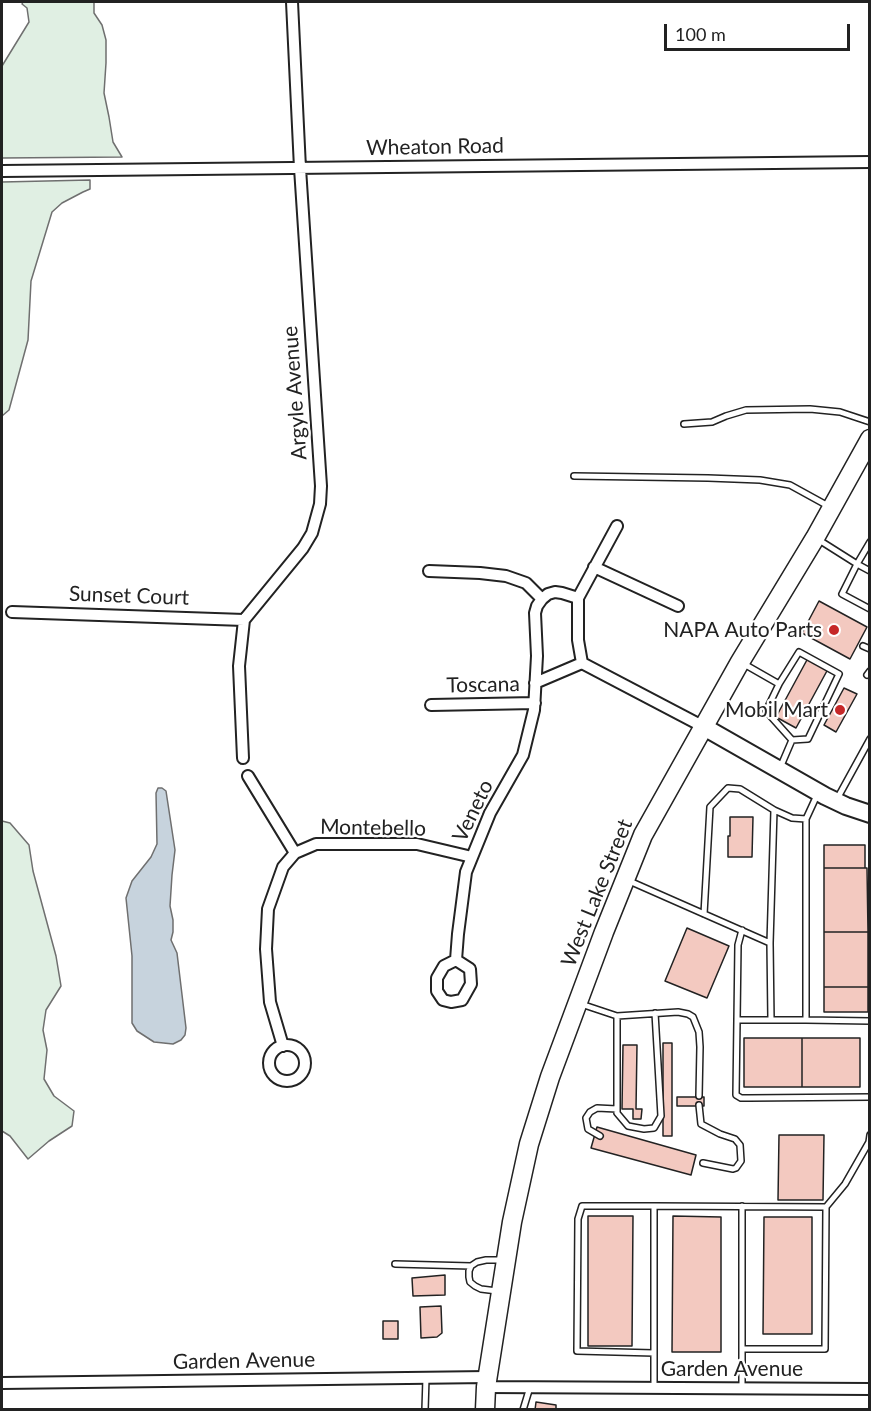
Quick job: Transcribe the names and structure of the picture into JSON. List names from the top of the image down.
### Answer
{
  "streets": {
    "main road": ["West Lake Street"],
    "street": [
      "Wheaton Road",
      "Argyle Avenue",
      "Sunset Court",
      "Toscana",
      "Veneto",
      "Montebello",
      "Garden Avenue"
    ]
  },
  "crossings": [
    ["Wheaton Road", "Argyle Avenue"],
    ["Argyle Avenue", "Sunset Court"],
    ["Toscana", "Veneto"],
    ["Veneto", "Montebello"],
    ["West Lake Street", "Garden Avenue"]
  ],
  "places": ["NAPA Auto Parts", "Mobil Mart"],
  "scale_bar": "100 m"
}
